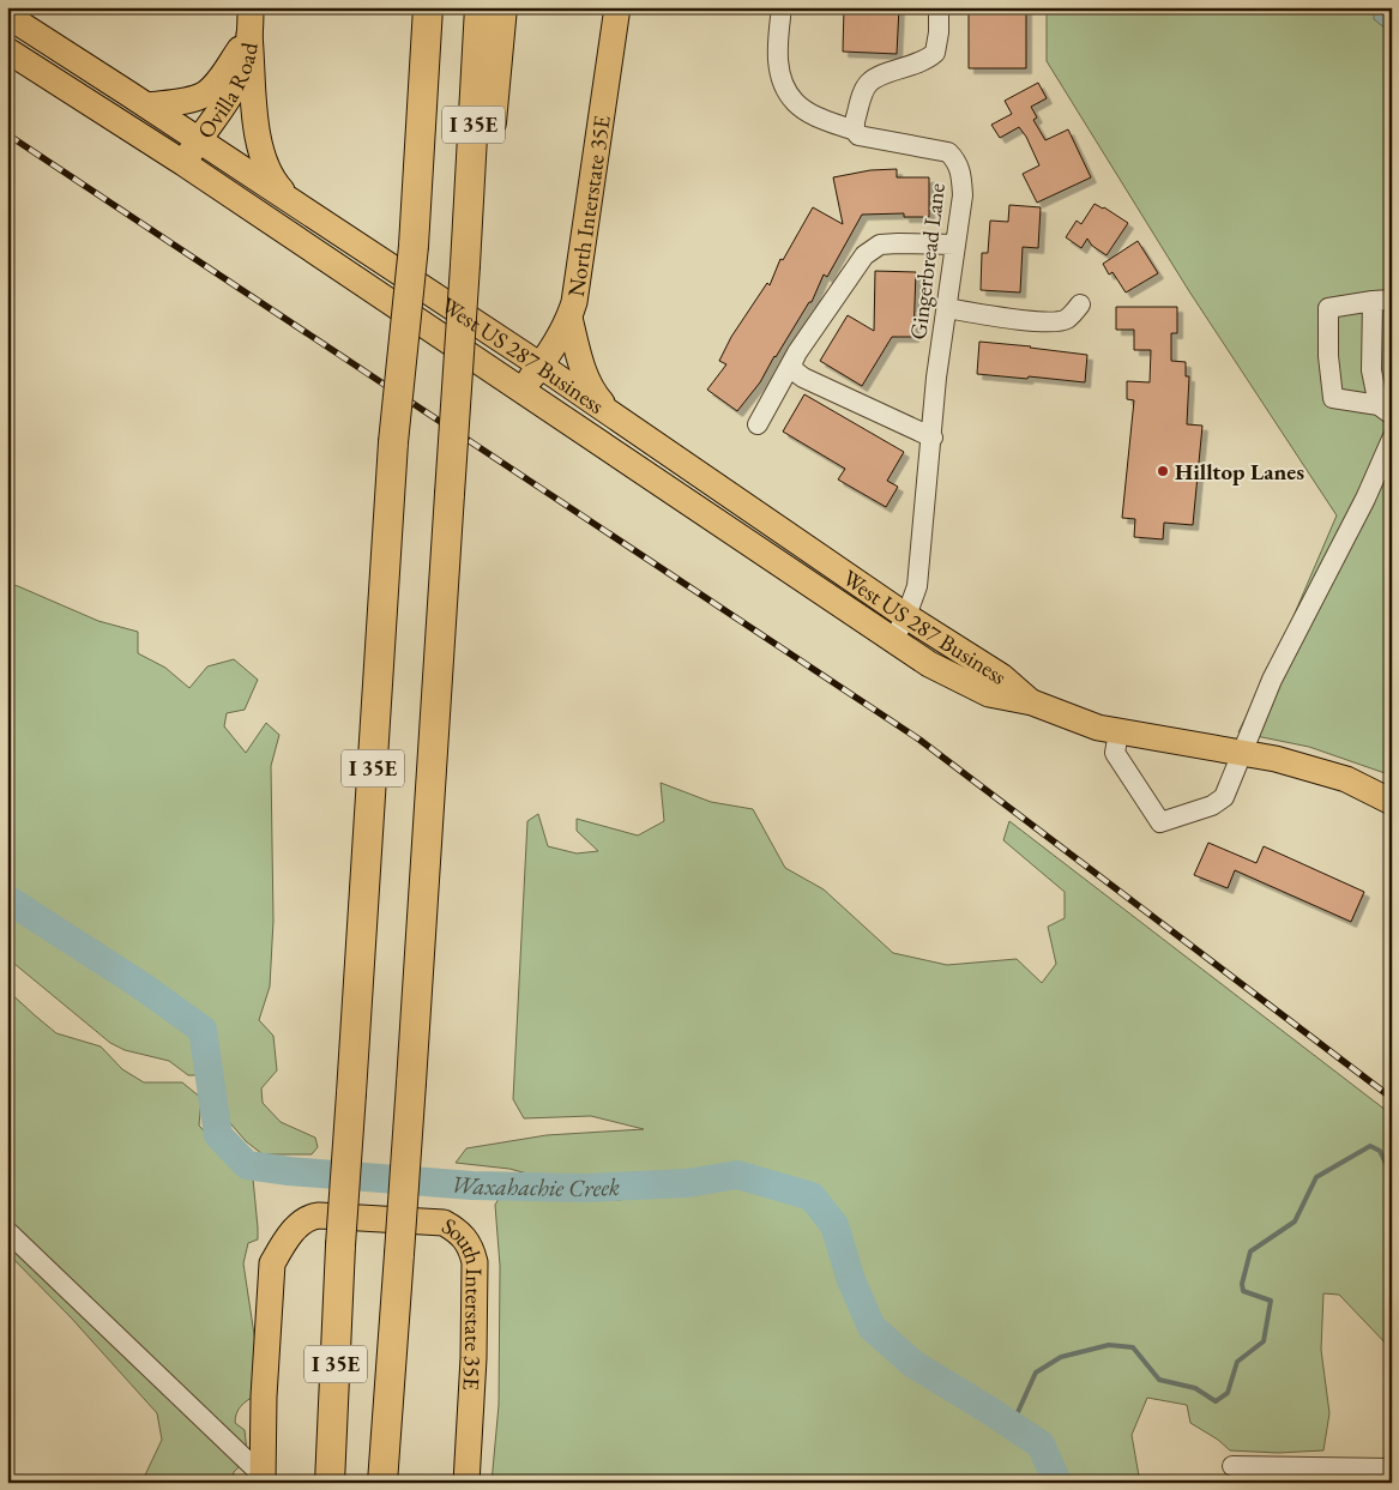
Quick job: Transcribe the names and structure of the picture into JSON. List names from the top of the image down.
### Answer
{
  "streets": {
    "highway": ["I 35E"],
    "main road": [
      "Ovilla Road",
      "North Interstate 35E",
      "West US 287 Business",
      "South Interstate 35E"
    ],
    "street": ["Gingerbread Lane"]
  },
  "crossings": [
    ["Ovilla Road", "West US 287 Business"],
    ["North Interstate 35E", "West US 287 Business"],
    ["Gingerbread Lane", "West US 287 Business"]
  ],
  "water": ["Waxahachie Creek"],
  "places": ["Hilltop Lanes"]
}
